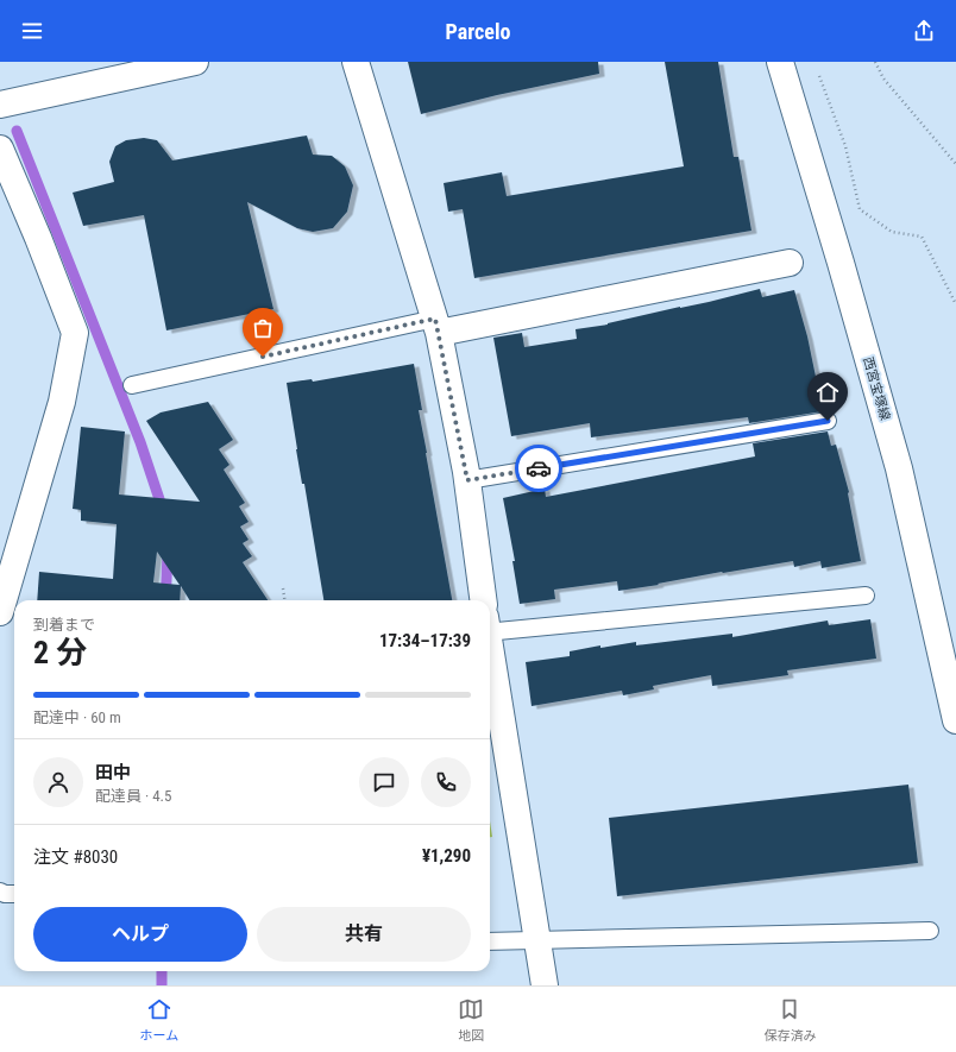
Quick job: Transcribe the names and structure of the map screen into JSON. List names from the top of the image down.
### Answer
{
  "streets": {
    "street": ["西宮宝塚線"]
  },
  "page": {
    "header": "Parcelo",
    "heading": ["2 分", "到着まで", "17:34–17:39"],
    "panel": [
      "田中",
      "配達員 · 4.5",
      "注文 #8030",
      "¥1,290"
    ],
    "bar": "配達中 · 60 m",
    "buttons": ["ヘルプ", "共有"],
    "tabs": ["ホーム", "地図", "保存済み"]
  }
}
